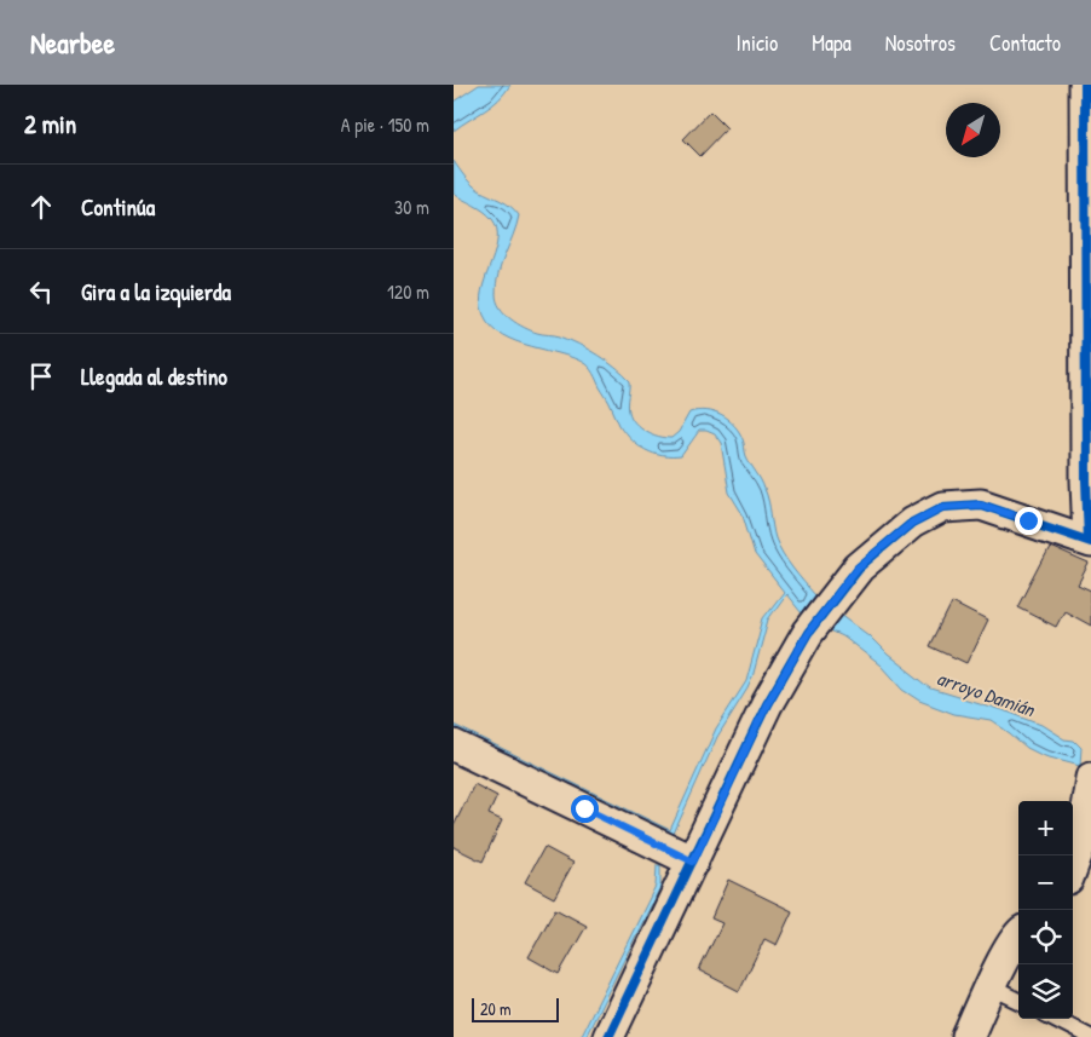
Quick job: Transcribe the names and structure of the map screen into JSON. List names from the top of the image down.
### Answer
{
  "water": ["arroyo Damián"],
  "scale_bar": "20 m",
  "north": "bottom left",
  "page": {
    "header": "Nearbee",
    "nav": [
      "Inicio",
      "Mapa",
      "Nosotros",
      "Contacto"
    ],
    "heading": ["2 min", "A pie · 150 m"],
    "list": [
      ["Continúa", "30 m"],
      ["Gira a la izquierda", "120 m"],
      "Llegada al destino"
    ],
    "map_buttons": ["+", "−"],
    "scale": "20 m"
  }
}
